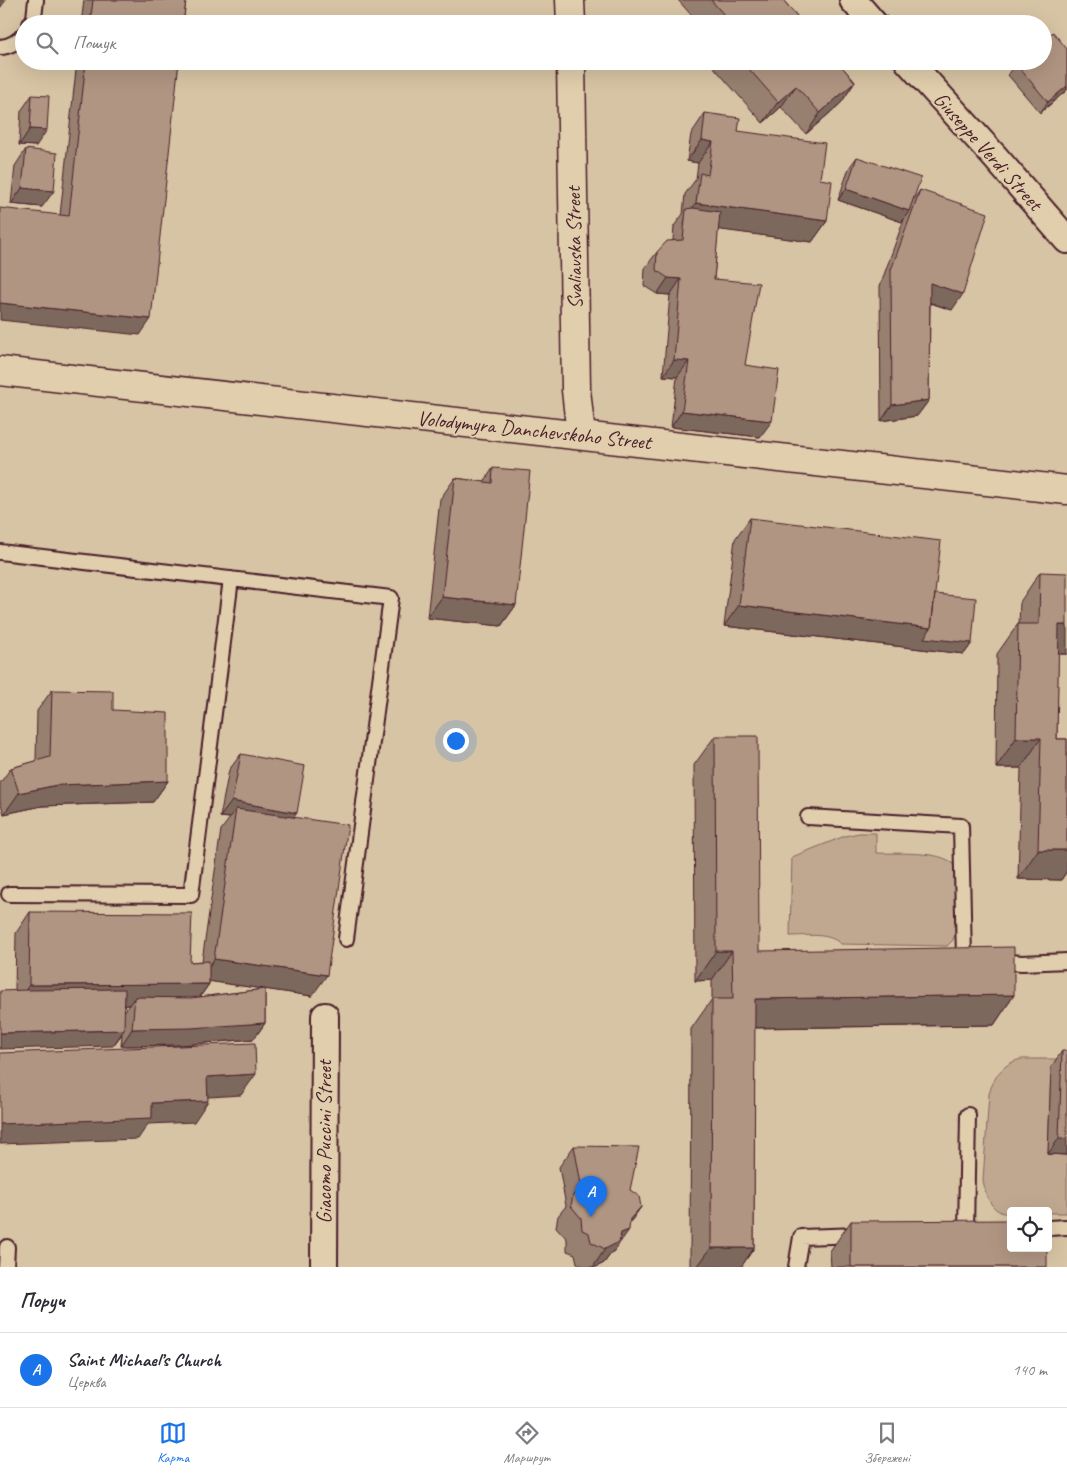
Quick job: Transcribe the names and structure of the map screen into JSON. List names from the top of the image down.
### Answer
{
  "streets": {
    "street": [
      "Giuseppe Verdi Street",
      "Svaliavska Street",
      "Volodymyra Danchevskoho Street",
      "Giacomo Puccini Street"
    ]
  },
  "crossings": [
    ["Svaliavska Street", "Volodymyra Danchevskoho Street"]
  ],
  "page": {
    "search": "Пошук",
    "pins": "A",
    "heading": "Поруч",
    "list": [
      {
        "mark": "A",
        "name": "Saint Michael’s Church",
        "note": "Церква",
        "value": "140 m"
      }
    ],
    "nav": ["Карта", "Маршрут", "Збережені"]
  }
}
